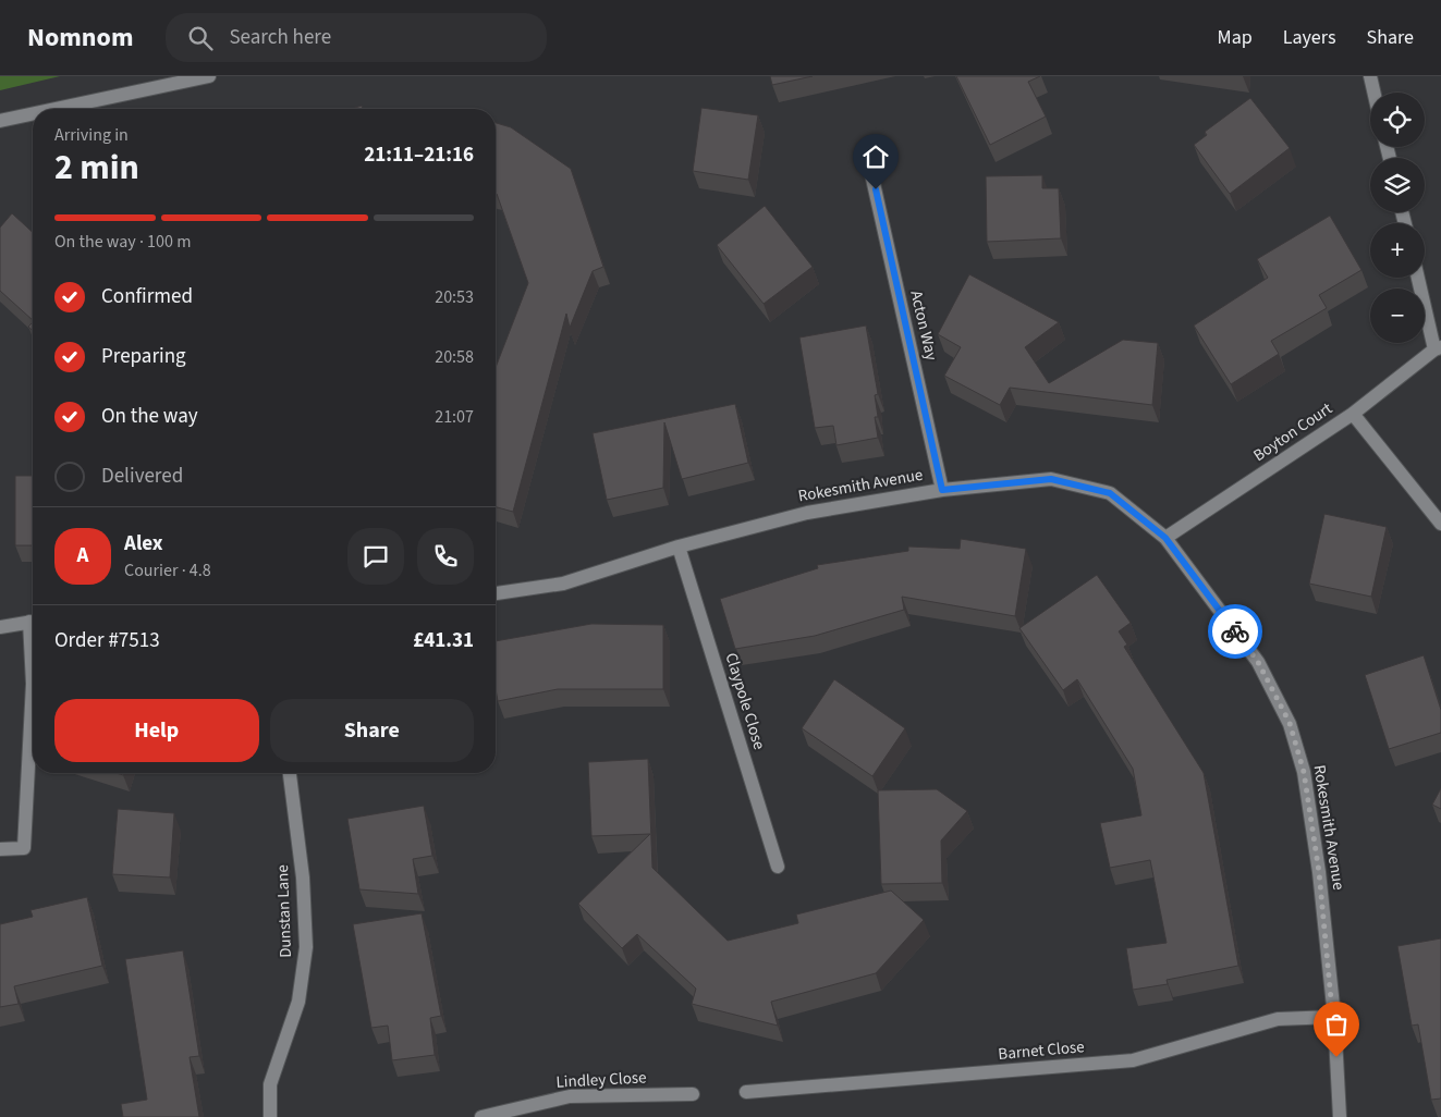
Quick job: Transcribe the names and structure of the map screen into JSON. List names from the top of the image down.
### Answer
{
  "streets": {
    "street": [
      "Acton Way",
      "Boyton Court",
      "Rokesmith Avenue",
      "Claypole Close",
      "Dunstan Lane",
      "Barnet Close",
      "Lindley Close"
    ]
  },
  "crossings": [
    ["Acton Way", "Rokesmith Avenue"],
    ["Boyton Court", "Rokesmith Avenue"],
    ["Rokesmith Avenue", "Claypole Close"],
    ["Rokesmith Avenue", "Barnet Close"]
  ],
  "page": {
    "header": "Nomnom",
    "search": "Search here",
    "nav": ["Map", "Layers", "Share"],
    "map_buttons": ["+", "−"],
    "heading": ["2 min", "Arriving in", "21:11–21:16"],
    "panel": [
      "Alex",
      "Courier · 4.8",
      "Order #7513",
      "£41.31"
    ],
    "bar": "On the way · 100 m",
    "list": [
      ["Confirmed", "20:53"],
      ["Preparing", "20:58"],
      ["On the way", "21:07"],
      "Delivered"
    ],
    "round": "A",
    "buttons": ["Help", "Share"]
  }
}
